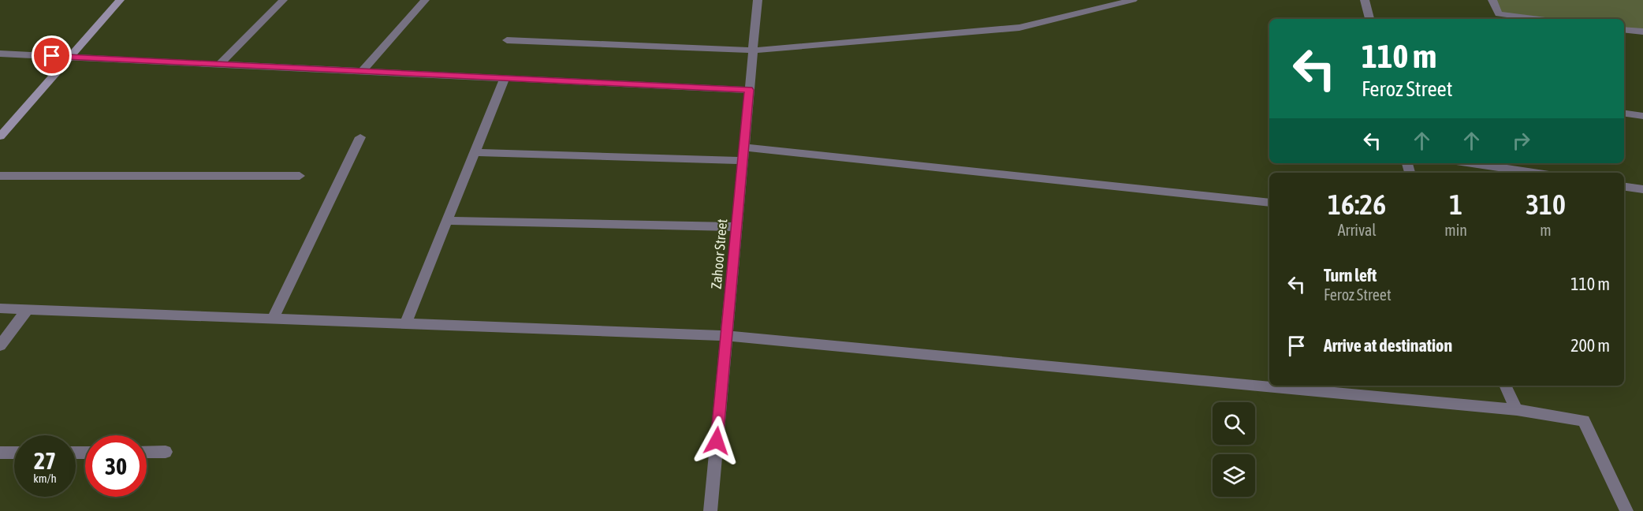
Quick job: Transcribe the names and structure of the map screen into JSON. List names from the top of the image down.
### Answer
{
  "streets": {
    "street": ["Zahoor Street"]
  },
  "page": {
    "turn": ["110 m", "Feroz Street"],
    "eta": [
      "16:26",
      "Arrival",
      "1",
      "min",
      "310",
      "m"
    ],
    "list": [
      {
        "name": "Turn left",
        "note": "Feroz Street",
        "value": "110 m"
      },
      {
        "name": "Arrive at destination",
        "value": "200 m"
      }
    ],
    "speed": "27 km/h",
    "limit": "30"
  }
}
